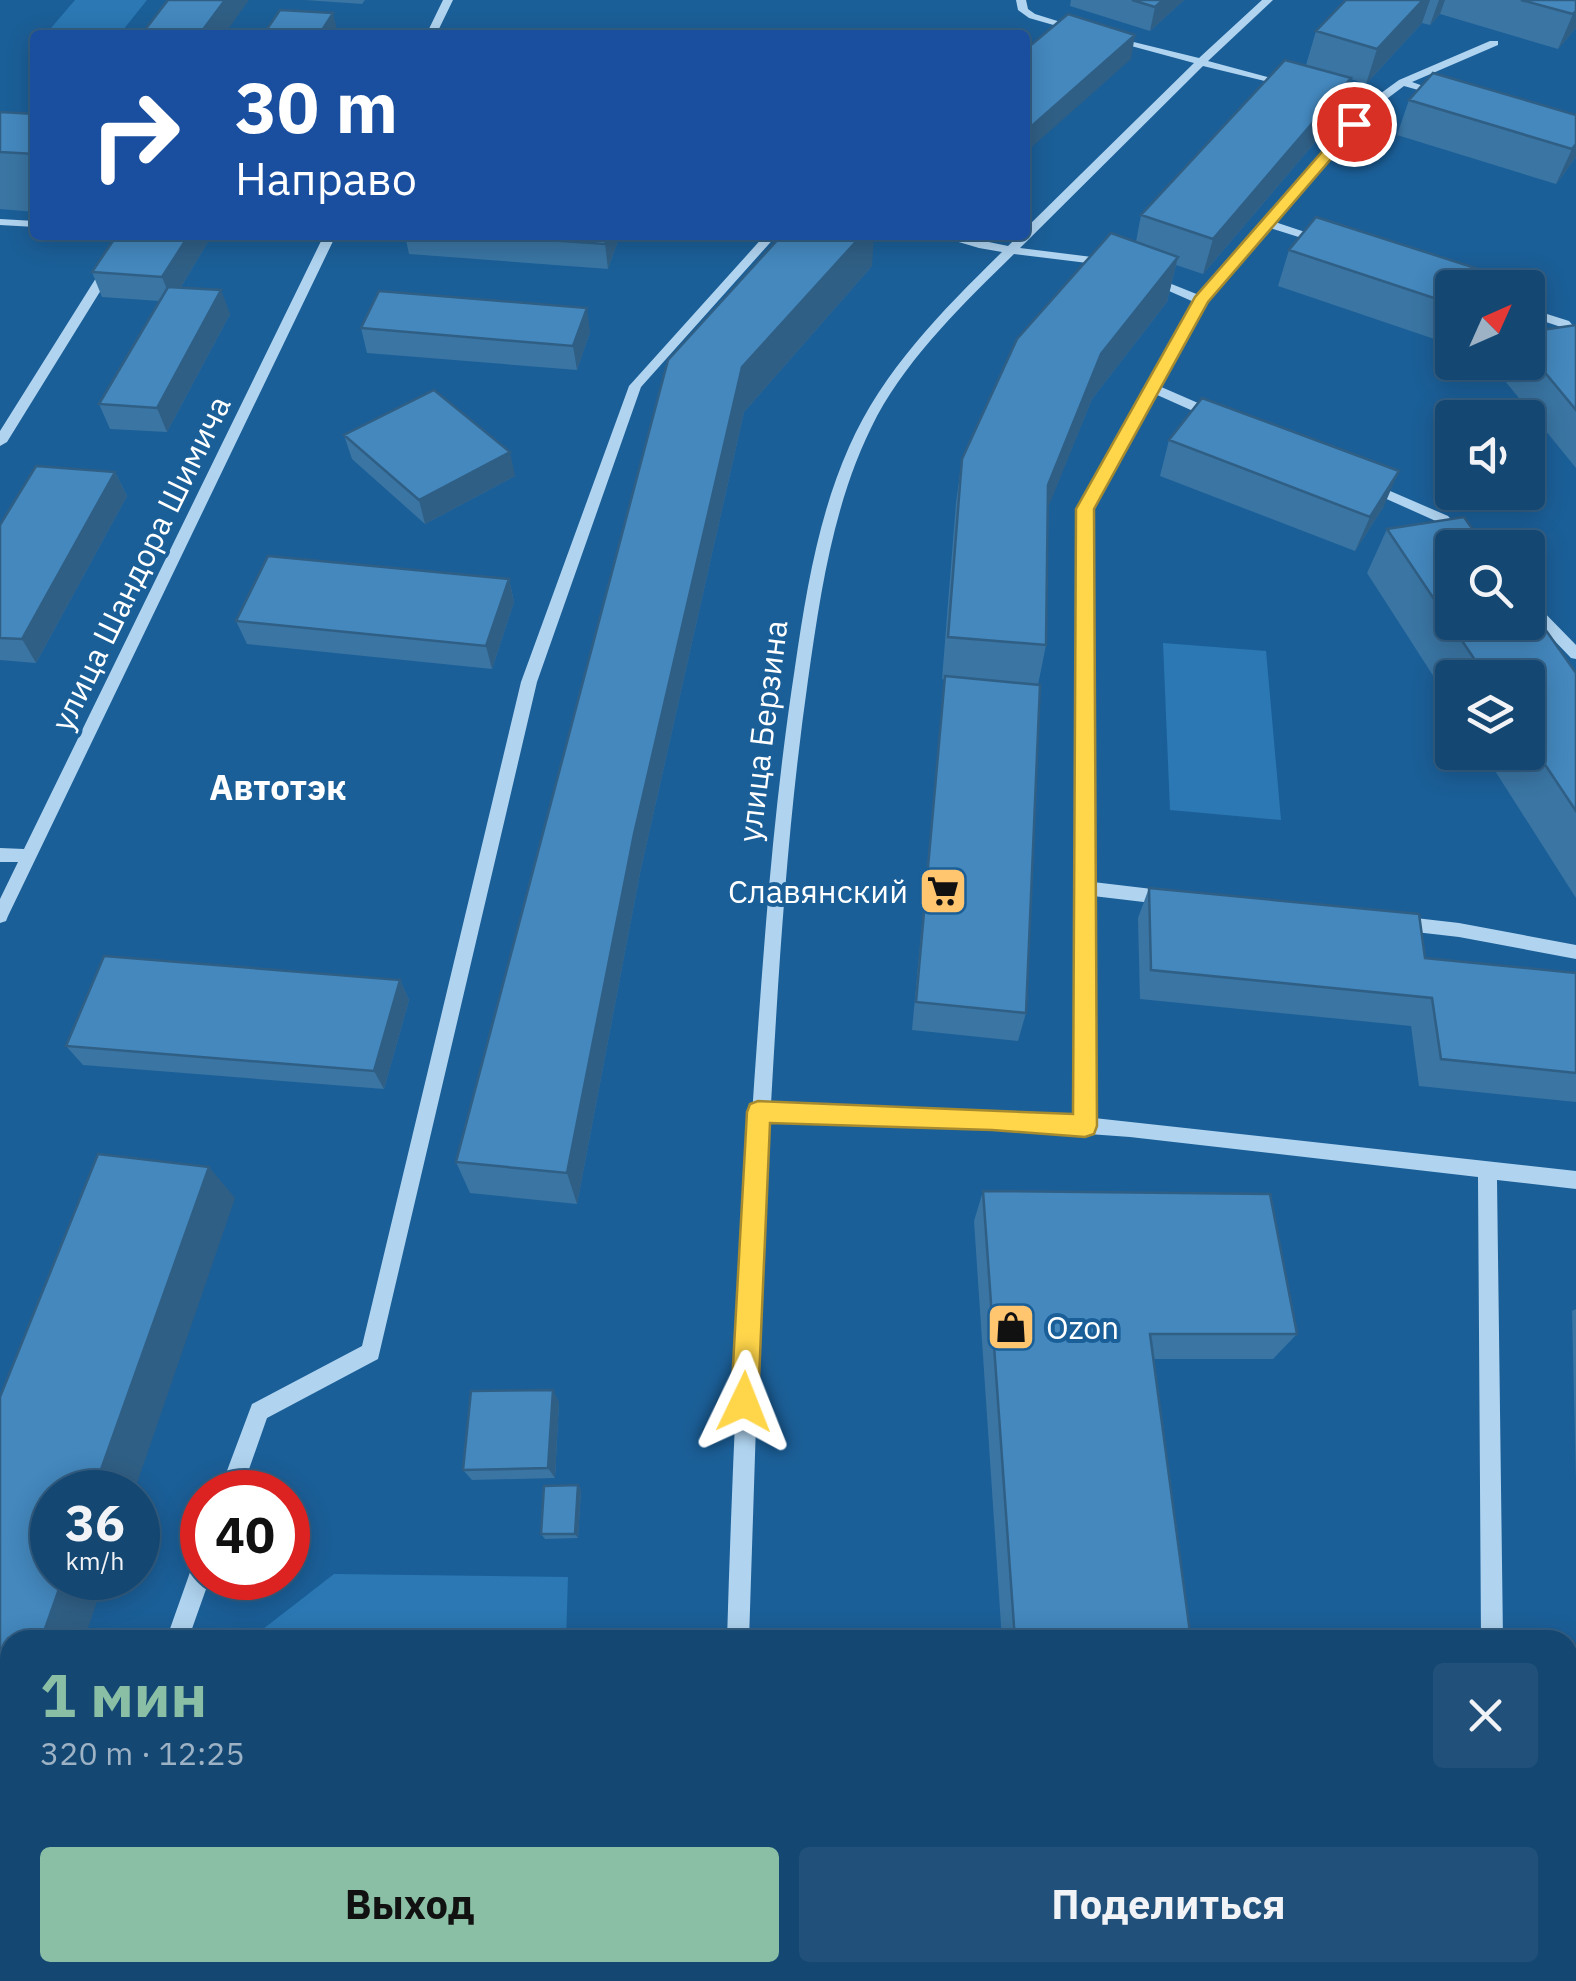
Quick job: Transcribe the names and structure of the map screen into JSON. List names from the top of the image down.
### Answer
{
  "streets": {
    "street": ["улица Шандора Шимича", "улица Берзина"]
  },
  "districts": ["Автотэк"],
  "places": {
    "supermarket": ["Славянский"],
    "shop": ["Ozon"]
  },
  "north": "top right",
  "page": {
    "turn": ["30 m", "Направо"],
    "speed": "36 km/h",
    "limit": "40",
    "heading": ["1 мин", "320 m · 12:25"],
    "buttons": ["Выход", "Поделиться"]
  }
}
